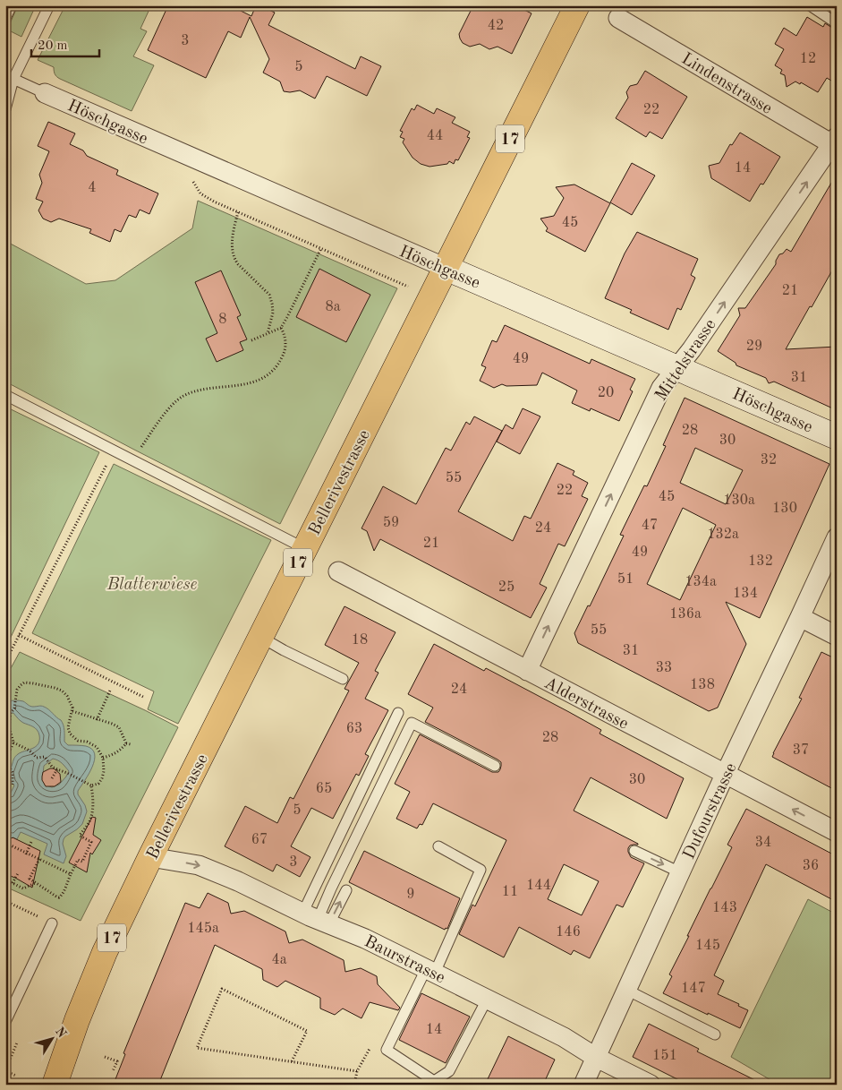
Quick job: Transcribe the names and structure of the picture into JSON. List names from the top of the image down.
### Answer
{
  "streets": {
    "main road": ["Höschgasse", "17", "Bellerivestrasse"],
    "street": [
      "Lindenstrasse",
      "Mittelstrasse",
      "Alderstrasse",
      "Dufourstrasse",
      "Baurstrasse"
    ]
  },
  "crossings": [
    ["Lindenstrasse", "Mittelstrasse"],
    ["Höschgasse", "Mittelstrasse"],
    ["Höschgasse", "Bellerivestrasse"],
    ["Mittelstrasse", "Alderstrasse"],
    ["Bellerivestrasse", "Baurstrasse"],
    ["Alderstrasse", "Dufourstrasse"],
    ["Dufourstrasse", "Baurstrasse"]
  ],
  "one_way": ["Mittelstrasse"],
  "parks": ["Blatterwiese"],
  "house_numbers": [
    "42",
    "3",
    "12",
    "5",
    "22",
    "44",
    "14",
    "4",
    "45",
    "21",
    "8a",
    "8",
    "29",
    "49",
    "31",
    "20",
    "28",
    "30",
    "32",
    "55",
    "22",
    "45",
    "130a",
    "130",
    "59",
    "47",
    "24",
    "132a",
    "21",
    "49",
    "132",
    "51",
    "134a",
    "25",
    "134",
    "136a",
    "55",
    "18",
    "31",
    "33",
    "138",
    "24",
    "63",
    "28",
    "37",
    "30",
    "65",
    "5",
    "67",
    "34",
    "3",
    "36",
    "144",
    "11",
    "9",
    "143",
    "145a",
    "146",
    "145",
    "4a",
    "147",
    "14",
    "151"
  ],
  "scale_bar": "20 m",
  "north": "top right"
}
